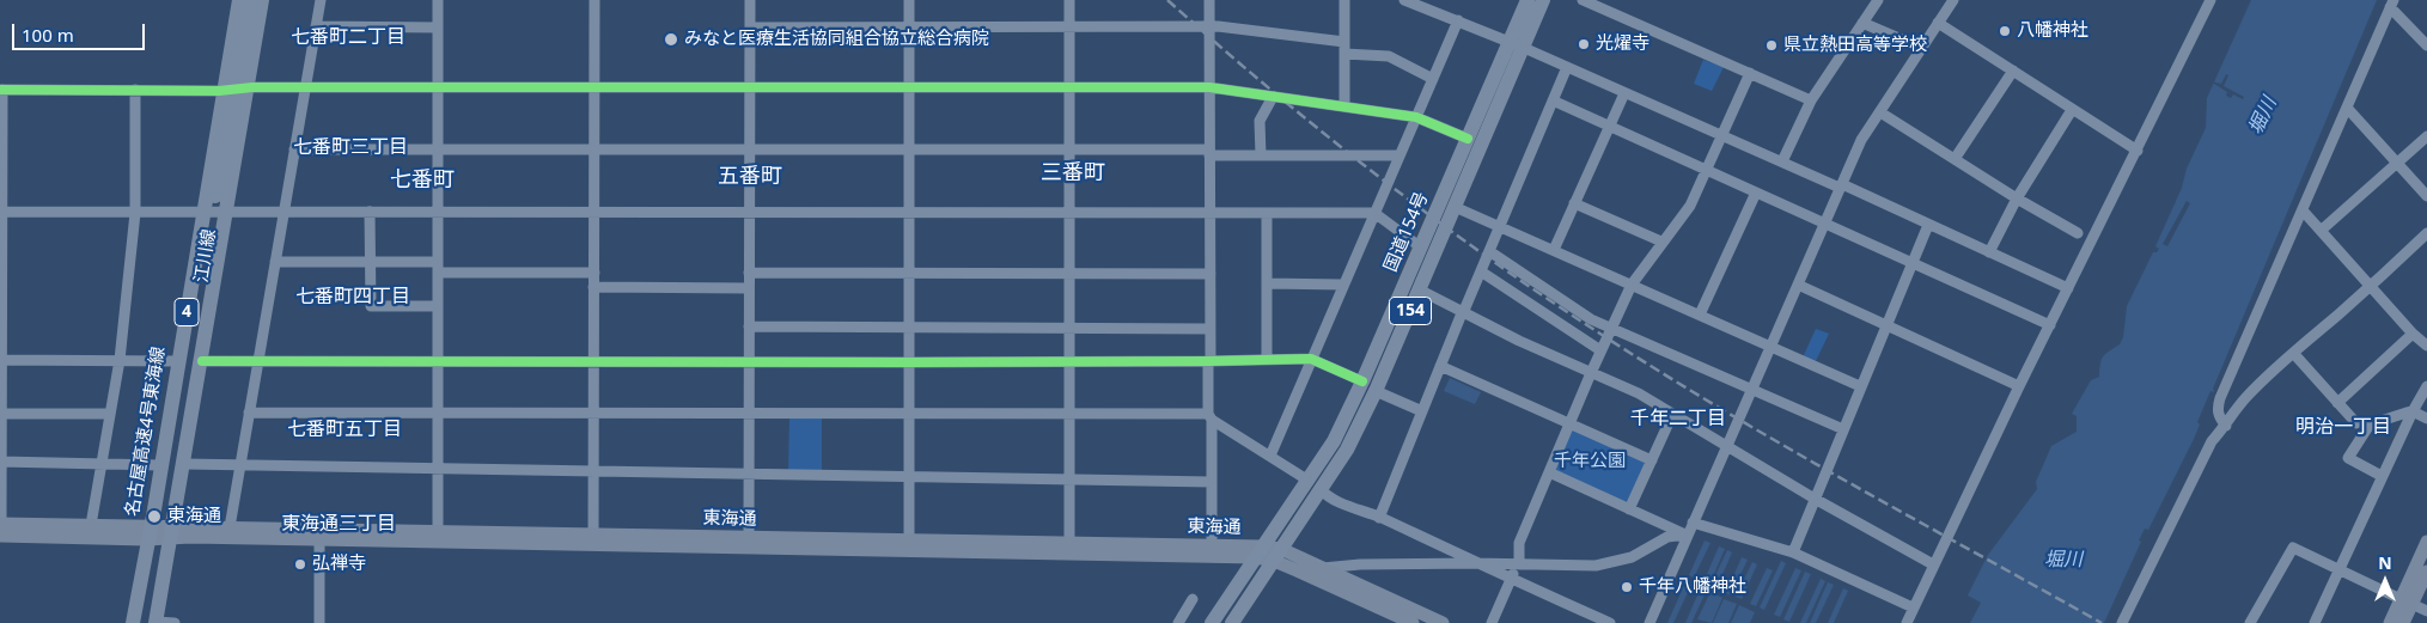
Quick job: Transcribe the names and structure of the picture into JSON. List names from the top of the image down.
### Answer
{
  "streets": {
    "highway": [
      "国道154号",
      "154",
      "4",
      "名古屋高速4号東海線"
    ],
    "main road": ["江川線", "東海通"]
  },
  "crossings": [
    ["国道154号", "東海通"],
    ["江川線", "4"],
    ["江川線", "名古屋高速4号東海線"],
    ["江川線", "東海通"]
  ],
  "districts": [
    "七番町二丁目",
    "七番町三丁目",
    "三番町",
    "五番町",
    "七番町",
    "七番町四丁目",
    "千年二丁目",
    "明治一丁目",
    "七番町五丁目",
    "東海通三丁目"
  ],
  "water": ["堀川"],
  "parks": ["千年公園"],
  "places": [
    "八幡神社",
    "みなと医療生活協同組合協立総合病院",
    "光燿寺",
    "県立熱田高等学校",
    "東海通",
    "弘禅寺",
    "千年八幡神社"
  ],
  "scale_bar": "100 m",
  "north": "top"
}
